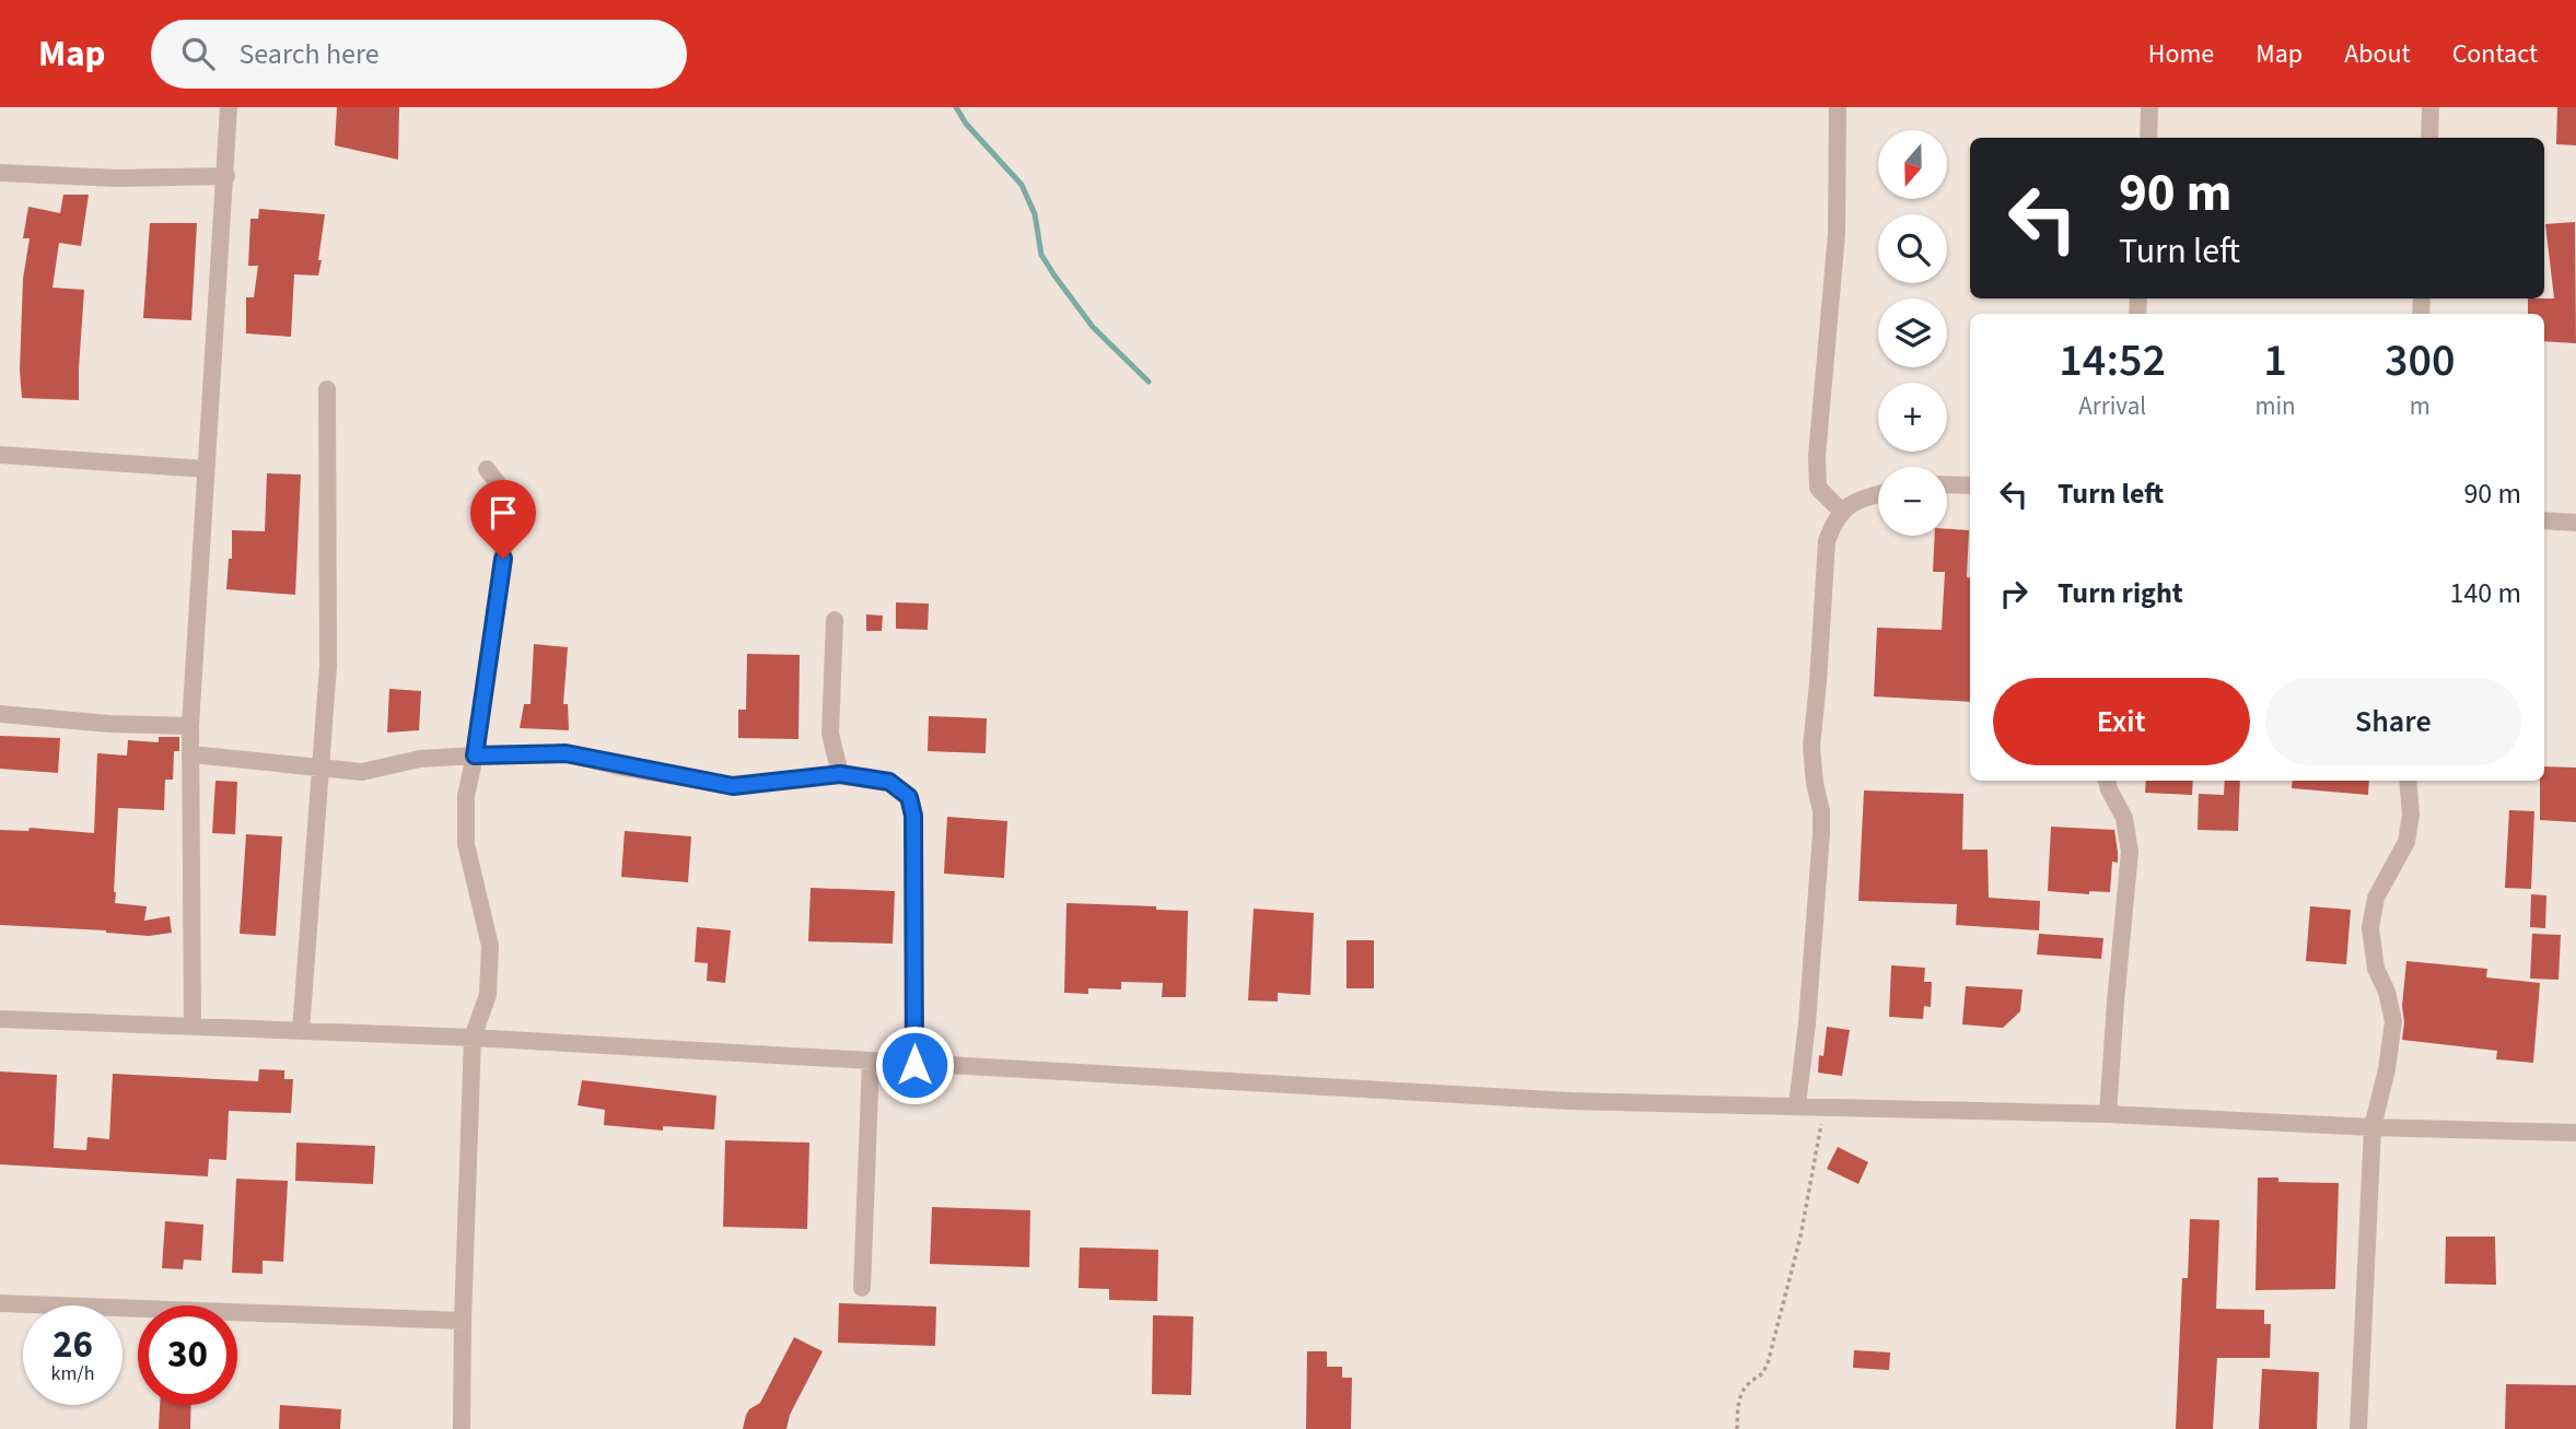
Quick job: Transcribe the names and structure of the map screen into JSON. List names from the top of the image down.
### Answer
{
  "north": "bottom",
  "page": {
    "header": "Map",
    "search": "Search here",
    "nav": [
      "Home",
      "Map",
      "About",
      "Contact"
    ],
    "map_buttons": ["+", "−"],
    "turn": ["90 m", "Turn left"],
    "eta": [
      "14:52",
      "Arrival",
      "1",
      "min",
      "300",
      "m"
    ],
    "list": [
      {
        "name": "Turn left",
        "value": "90 m"
      },
      {
        "name": "Turn right",
        "value": "140 m"
      }
    ],
    "buttons": ["Exit", "Share"],
    "speed": "26 km/h",
    "limit": "30"
  }
}
